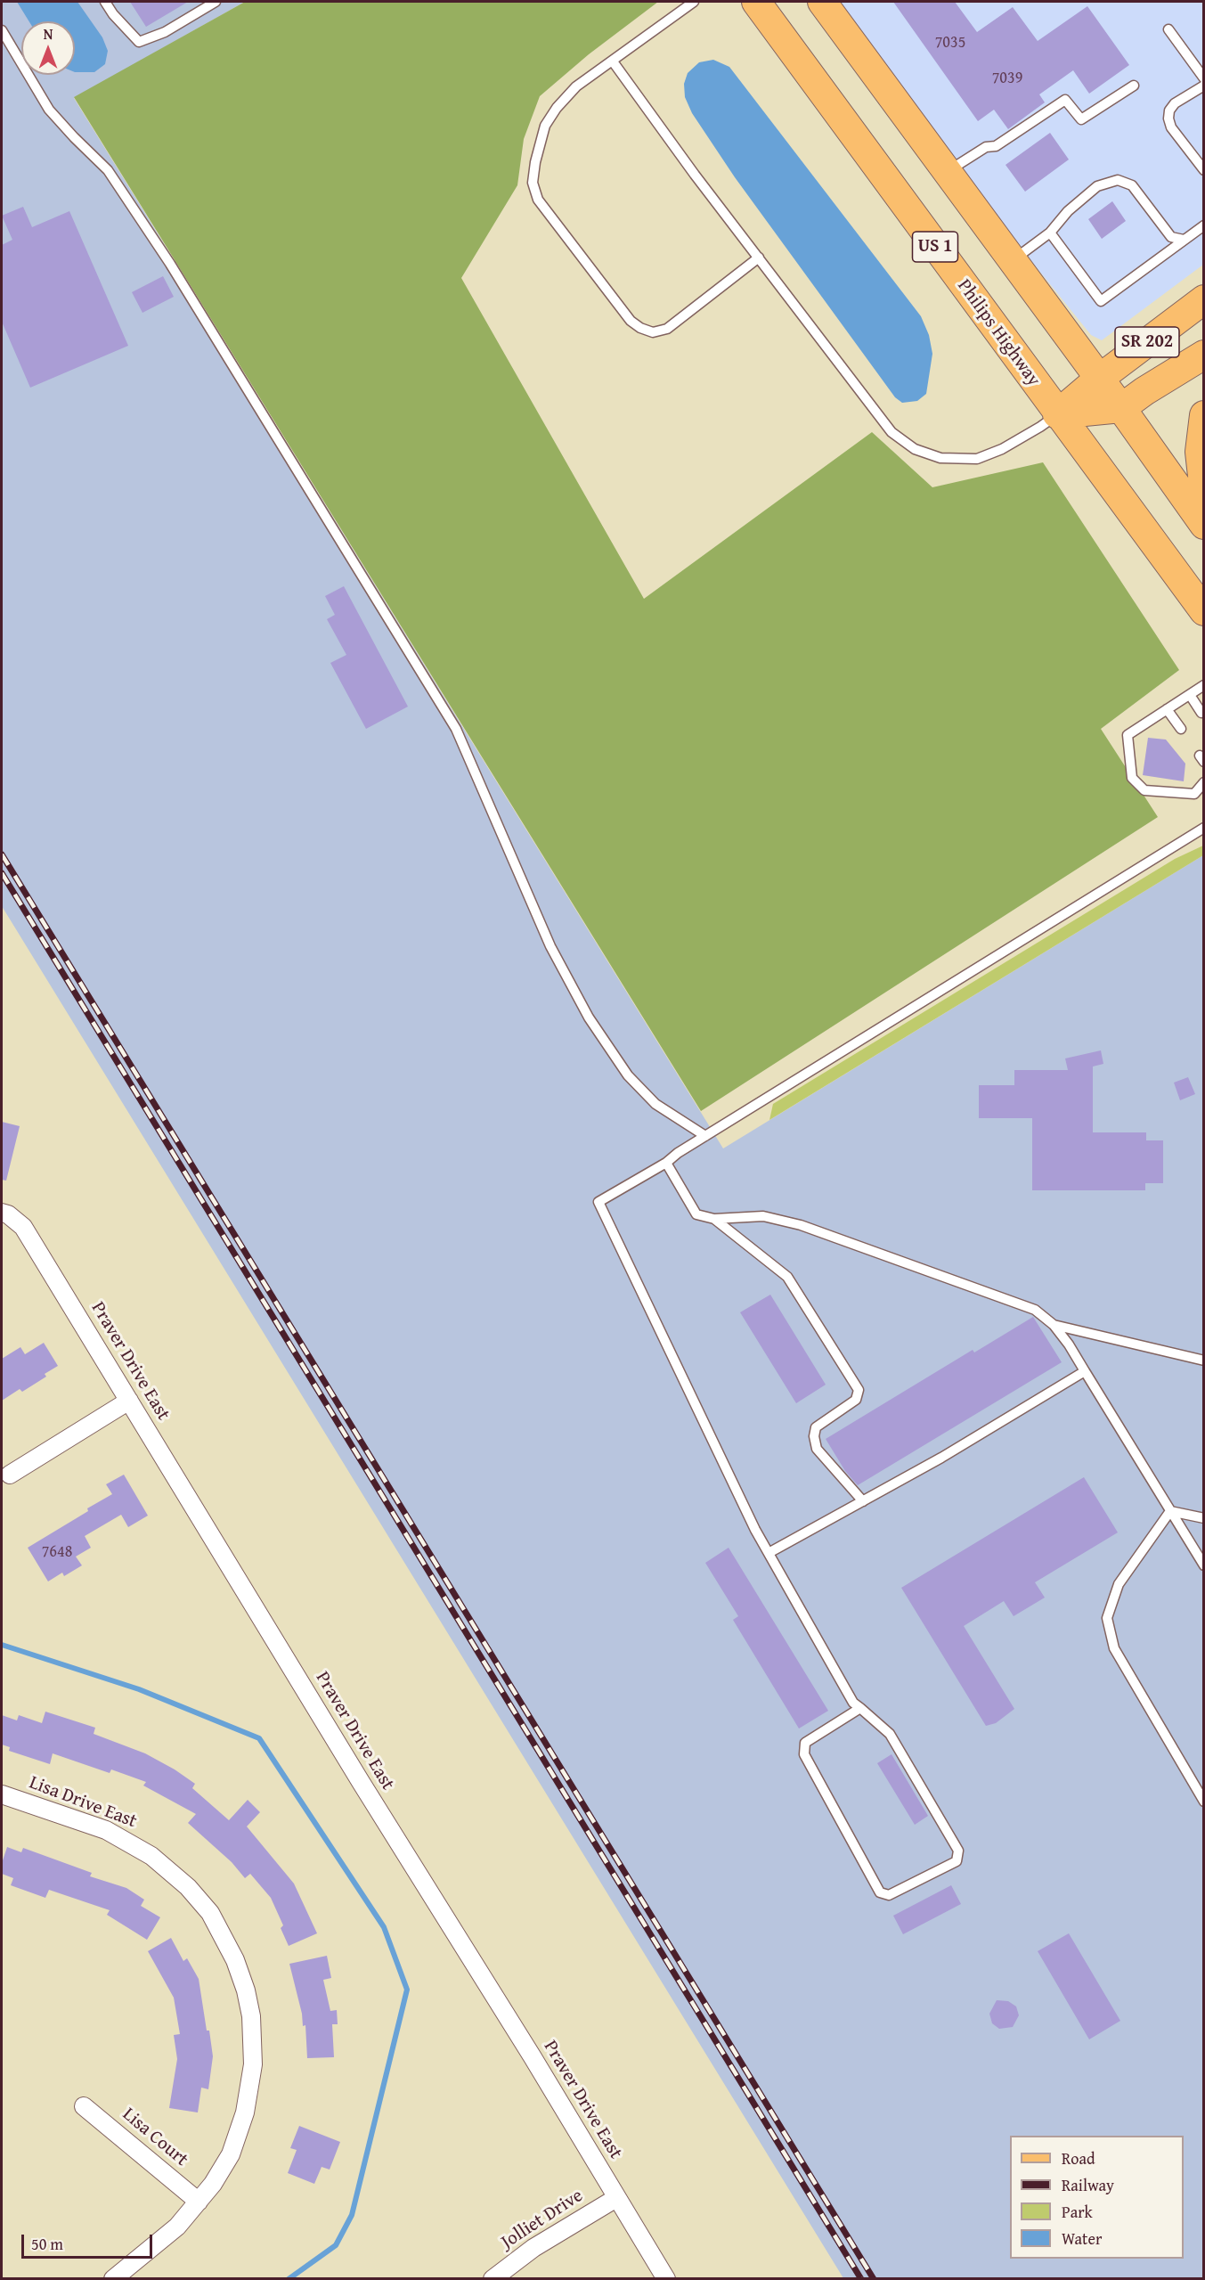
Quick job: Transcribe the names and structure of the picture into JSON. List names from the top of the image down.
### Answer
{
  "streets": {
    "main road": ["US 1", "Philips Highway", "SR 202"],
    "street": [
      "Praver Drive East",
      "Lisa Drive East",
      "Lisa Court",
      "Jolliet Drive"
    ]
  },
  "crossings": [
    ["US 1", "SR 202"],
    ["Philips Highway", "SR 202"],
    ["Praver Drive East", "Jolliet Drive"],
    ["Lisa Drive East", "Lisa Court"]
  ],
  "house_numbers": ["7035", "7039", "7648"],
  "legend": [
    "Road",
    "Railway",
    "Park",
    "Water"
  ],
  "scale_bar": "50 m",
  "north": "top"
}
